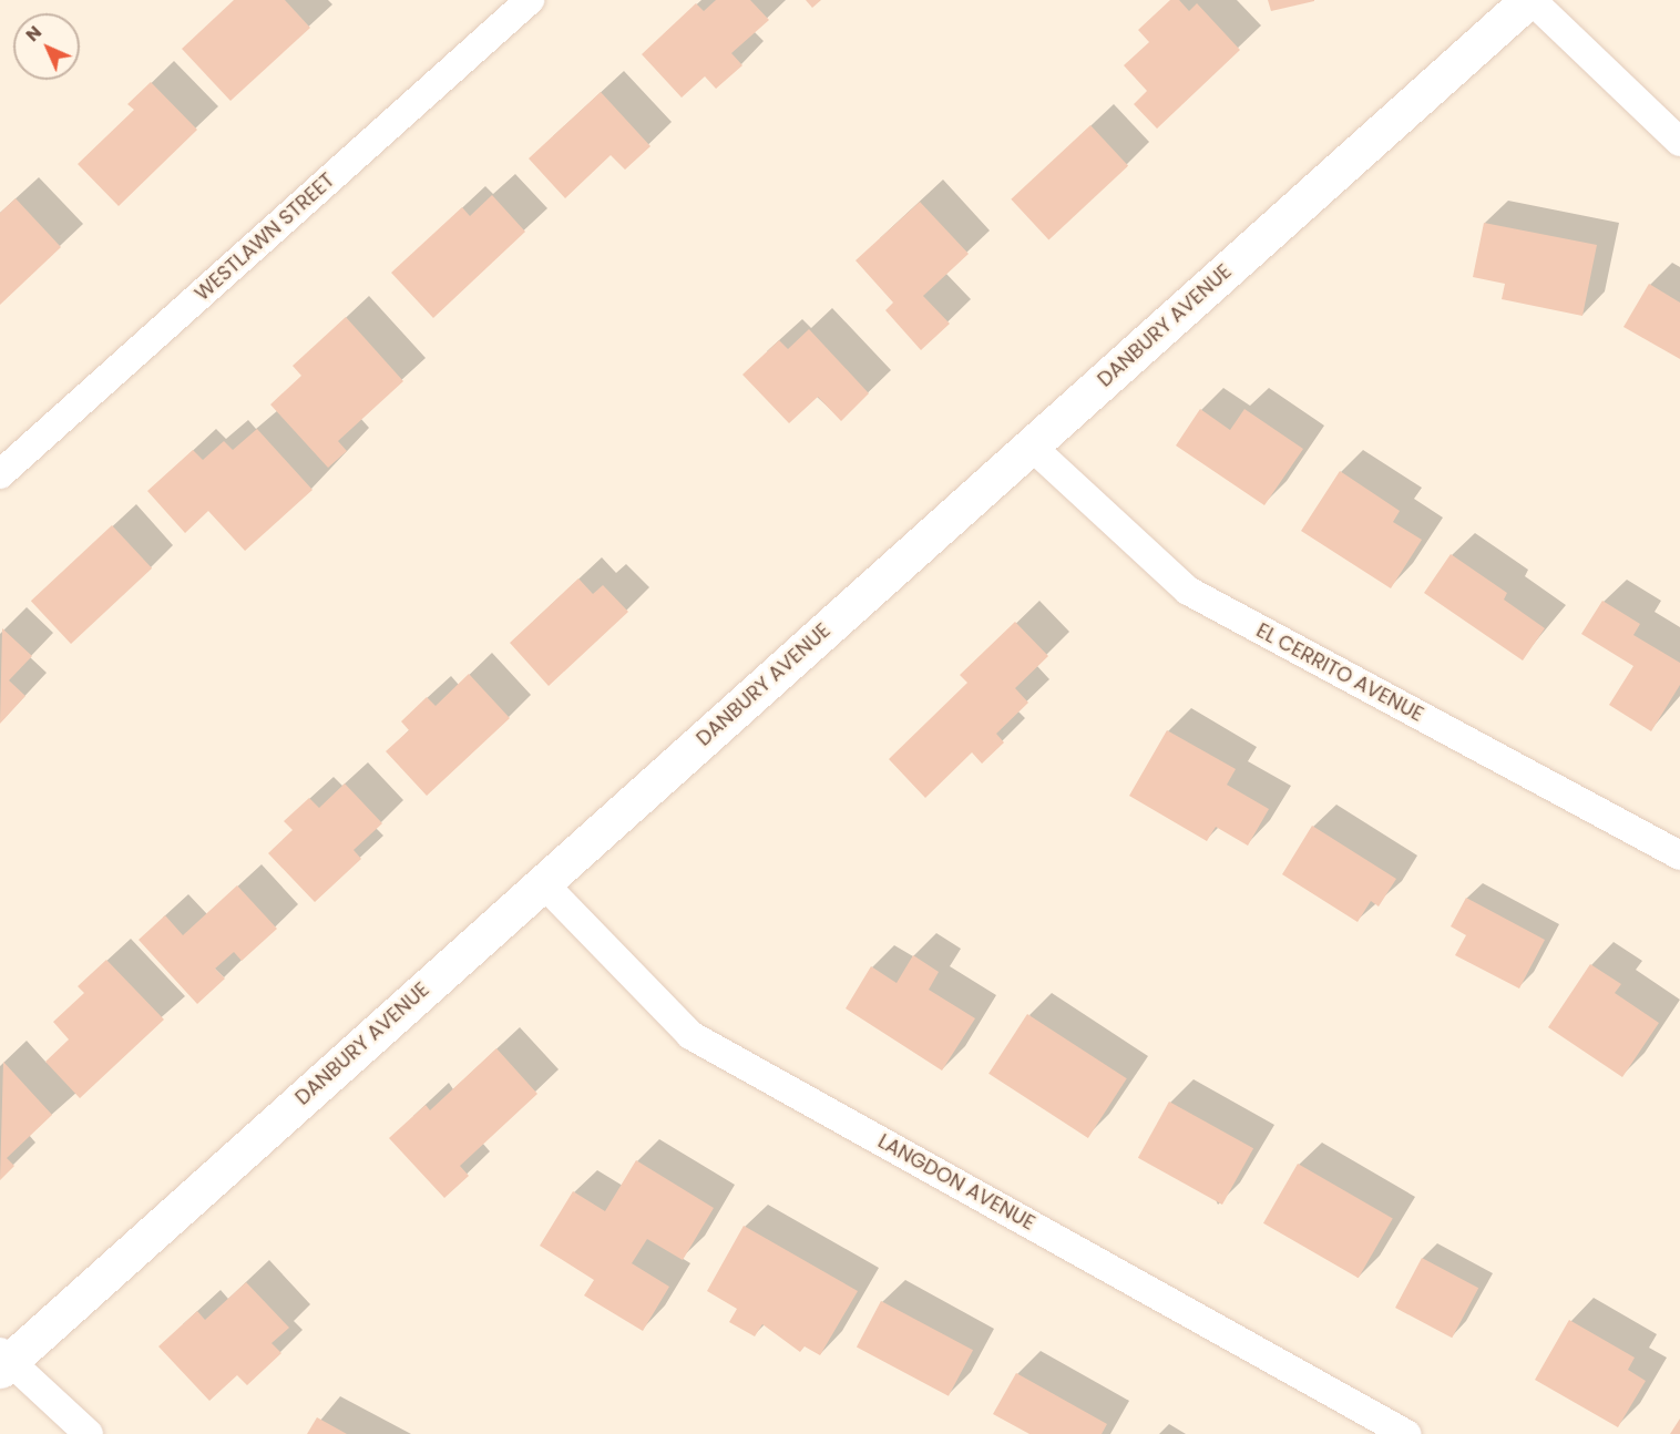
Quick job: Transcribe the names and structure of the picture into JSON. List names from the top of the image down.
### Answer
{
  "streets": {
    "street": [
      "WESTLAWN STREET",
      "DANBURY AVENUE",
      "EL CERRITO AVENUE",
      "LANGDON AVENUE"
    ]
  },
  "crossings": [
    ["DANBURY AVENUE", "EL CERRITO AVENUE"],
    ["DANBURY AVENUE", "LANGDON AVENUE"]
  ],
  "north": "top left"
}
